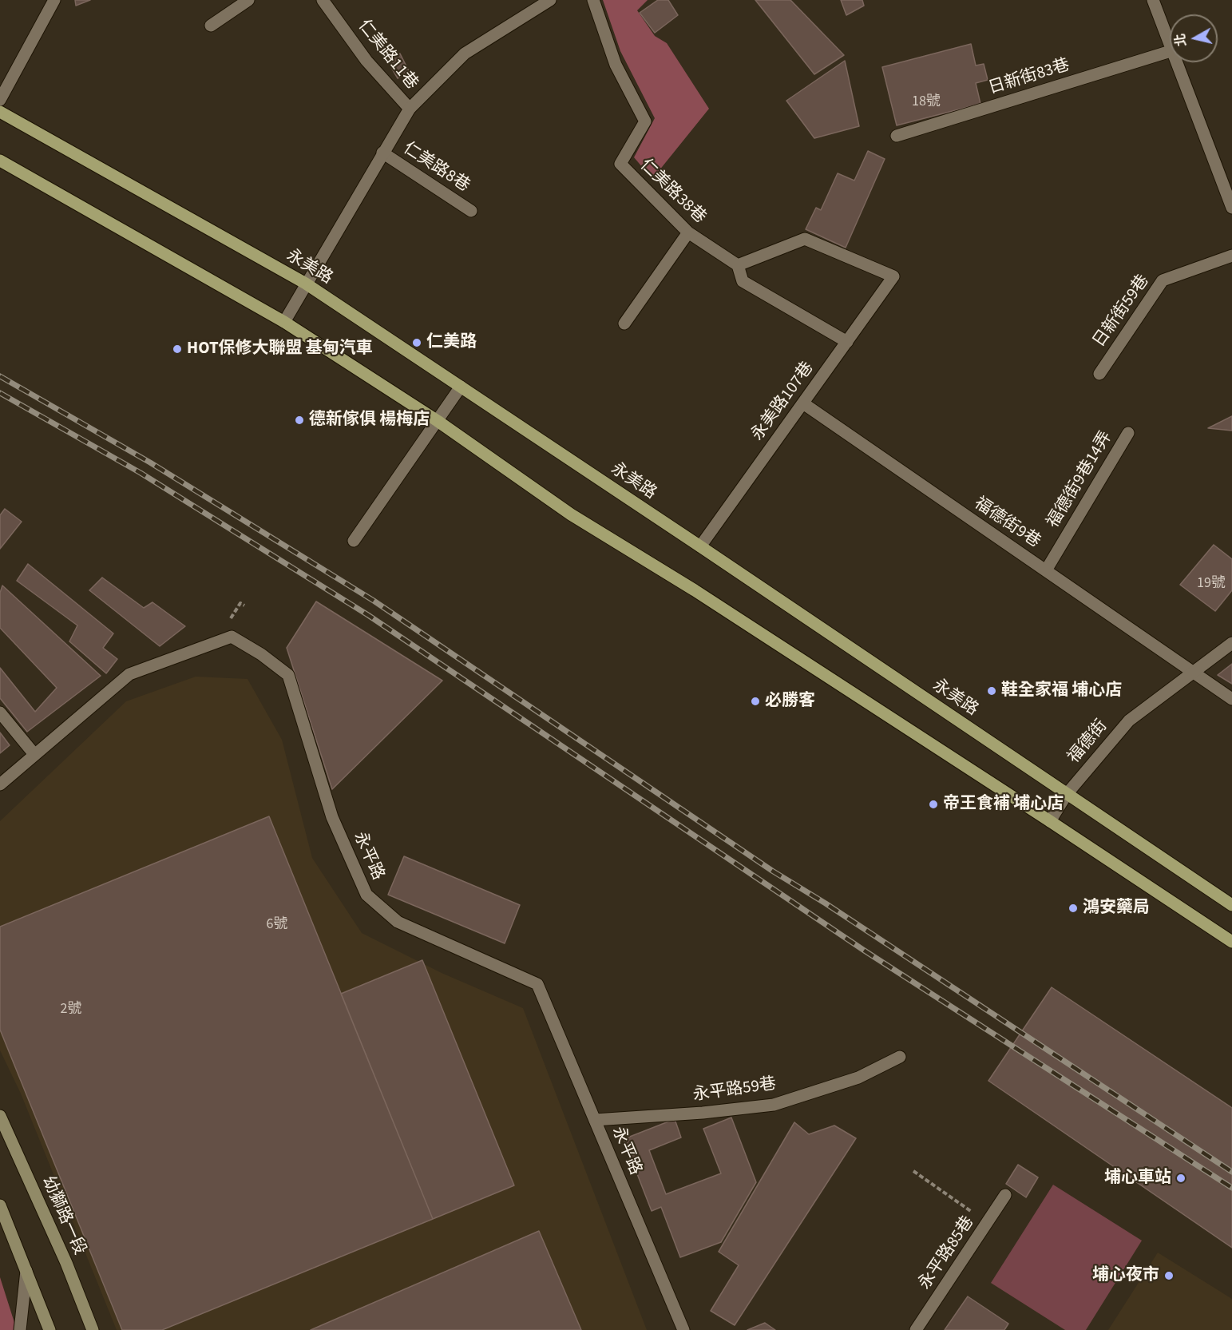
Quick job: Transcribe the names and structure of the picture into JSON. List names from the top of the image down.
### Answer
{
  "streets": {
    "main road": ["永美路"],
    "street": [
      "仁美路11巷",
      "日新街83巷",
      "仁美路8巷",
      "仁美路38巷",
      "日新街59巷",
      "永美路107巷",
      "福德街9巷14弄",
      "福德街9巷",
      "福德街",
      "永平路",
      "永平路59巷",
      "幼獅路一段",
      "永平路85巷"
    ]
  },
  "crossings": [
    ["仁美路38巷", "永美路107巷"],
    ["永美路", "永美路107巷"],
    ["永美路", "福德街"],
    ["永美路107巷", "福德街9巷"],
    ["福德街9巷14弄", "福德街9巷"],
    ["福德街9巷", "福德街"],
    ["永平路", "永平路59巷"]
  ],
  "places": [
    "仁美路",
    "HOT保修大聯盟 基甸汽車",
    "德新傢俱 楊梅店",
    "鞋全家福 埔心店",
    "必勝客",
    "帝王食補 埔心店",
    "鴻安藥局",
    "埔心車站",
    "埔心夜市"
  ],
  "house_numbers": [
    "18號",
    "19號",
    "6號",
    "2號"
  ],
  "north": "left"
}
